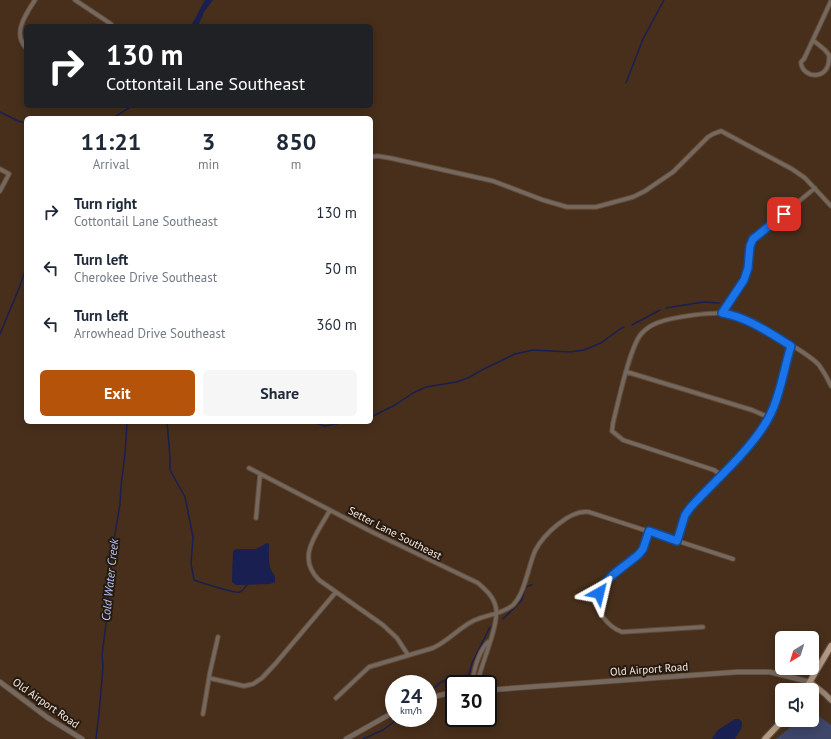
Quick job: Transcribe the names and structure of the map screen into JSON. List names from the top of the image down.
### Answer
{
  "streets": {
    "street": ["Setter Lane Southeast", "Old Airport Road"]
  },
  "water": ["Cold Water Creek"],
  "north": "bottom left",
  "page": {
    "turn": ["130 m", "Cottontail Lane Southeast"],
    "eta": [
      "11:21",
      "Arrival",
      "3",
      "min",
      "850",
      "m"
    ],
    "list": [
      {
        "name": "Turn right",
        "note": "Cottontail Lane Southeast",
        "value": "130 m"
      },
      {
        "name": "Turn left",
        "note": "Cherokee Drive Southeast",
        "value": "50 m"
      },
      {
        "name": "Turn left",
        "note": "Arrowhead Drive Southeast",
        "value": "360 m"
      }
    ],
    "buttons": ["Exit", "Share"],
    "speed": "24 km/h",
    "limit": "30"
  }
}
